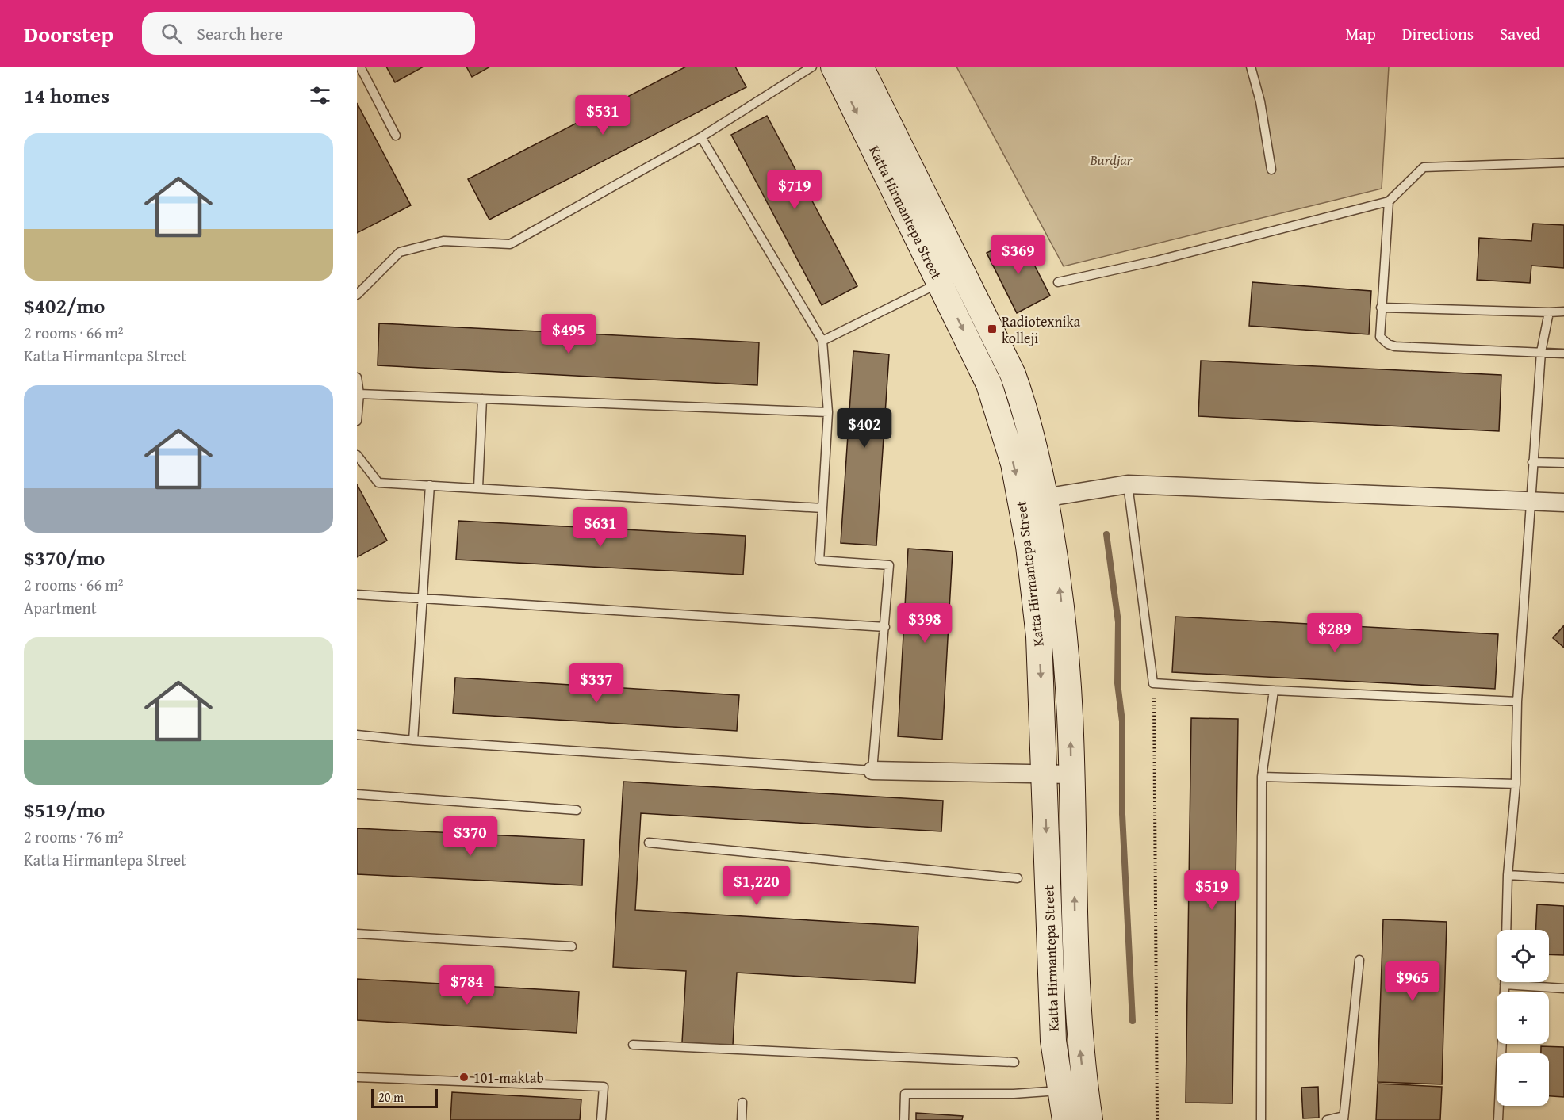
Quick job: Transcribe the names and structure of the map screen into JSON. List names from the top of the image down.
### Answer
{
  "streets": {
    "main road": ["Katta Hirmаntepa Street"]
  },
  "parks": ["Burdjar"],
  "places": {
    "transit": ["Radiotexnika kolleji"],
    "other": ["101-maktab"]
  },
  "scale_bar": "20 m",
  "page": {
    "header": "Doorstep",
    "search": "Search here",
    "nav": ["Map", "Directions", "Saved"],
    "heading": "14 homes",
    "price": [
      "$531",
      "$719",
      "$369",
      "$495",
      "$402",
      "$631",
      "$398",
      "$289",
      "$337",
      "$370",
      "$1,220",
      "$519",
      "$965",
      "$784"
    ],
    "list": [
      {
        "name": "$402/mo",
        "note": "2 rooms · 66 m² · Katta Hirmаntepa Street"
      },
      {
        "name": "$370/mo",
        "note": "2 rooms · 66 m² · Apartment"
      },
      {
        "name": "$519/mo",
        "note": "2 rooms · 76 m² · Katta Hirmаntepa Street"
      }
    ],
    "map_buttons": ["+", "−"],
    "scale": "20 m"
  }
}
